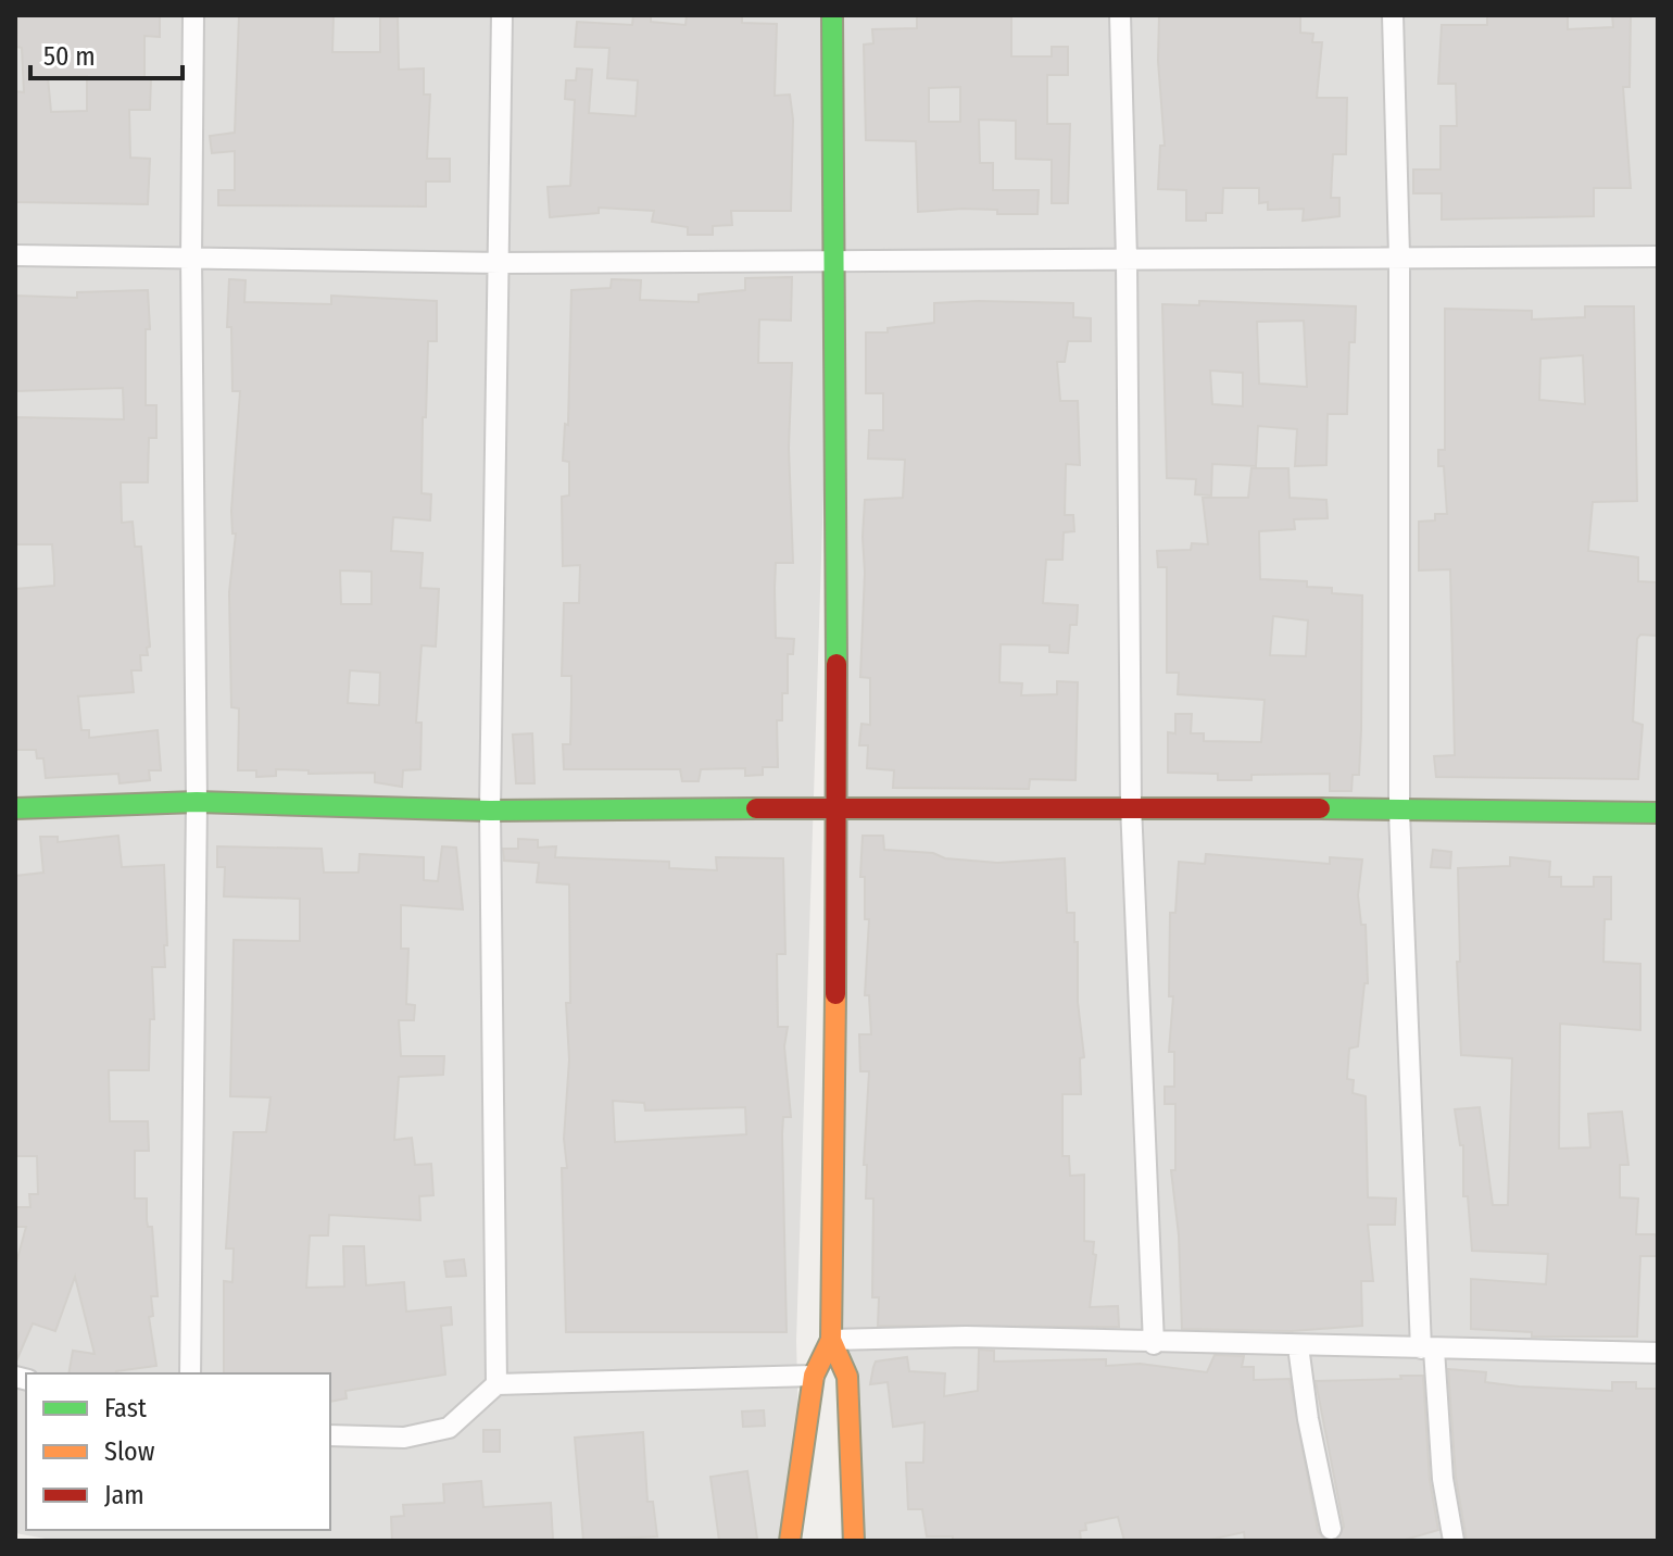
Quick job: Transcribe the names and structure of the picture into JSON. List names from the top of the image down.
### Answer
{
  "legend": ["Fast", "Slow", "Jam"],
  "scale_bar": "50 m"
}
